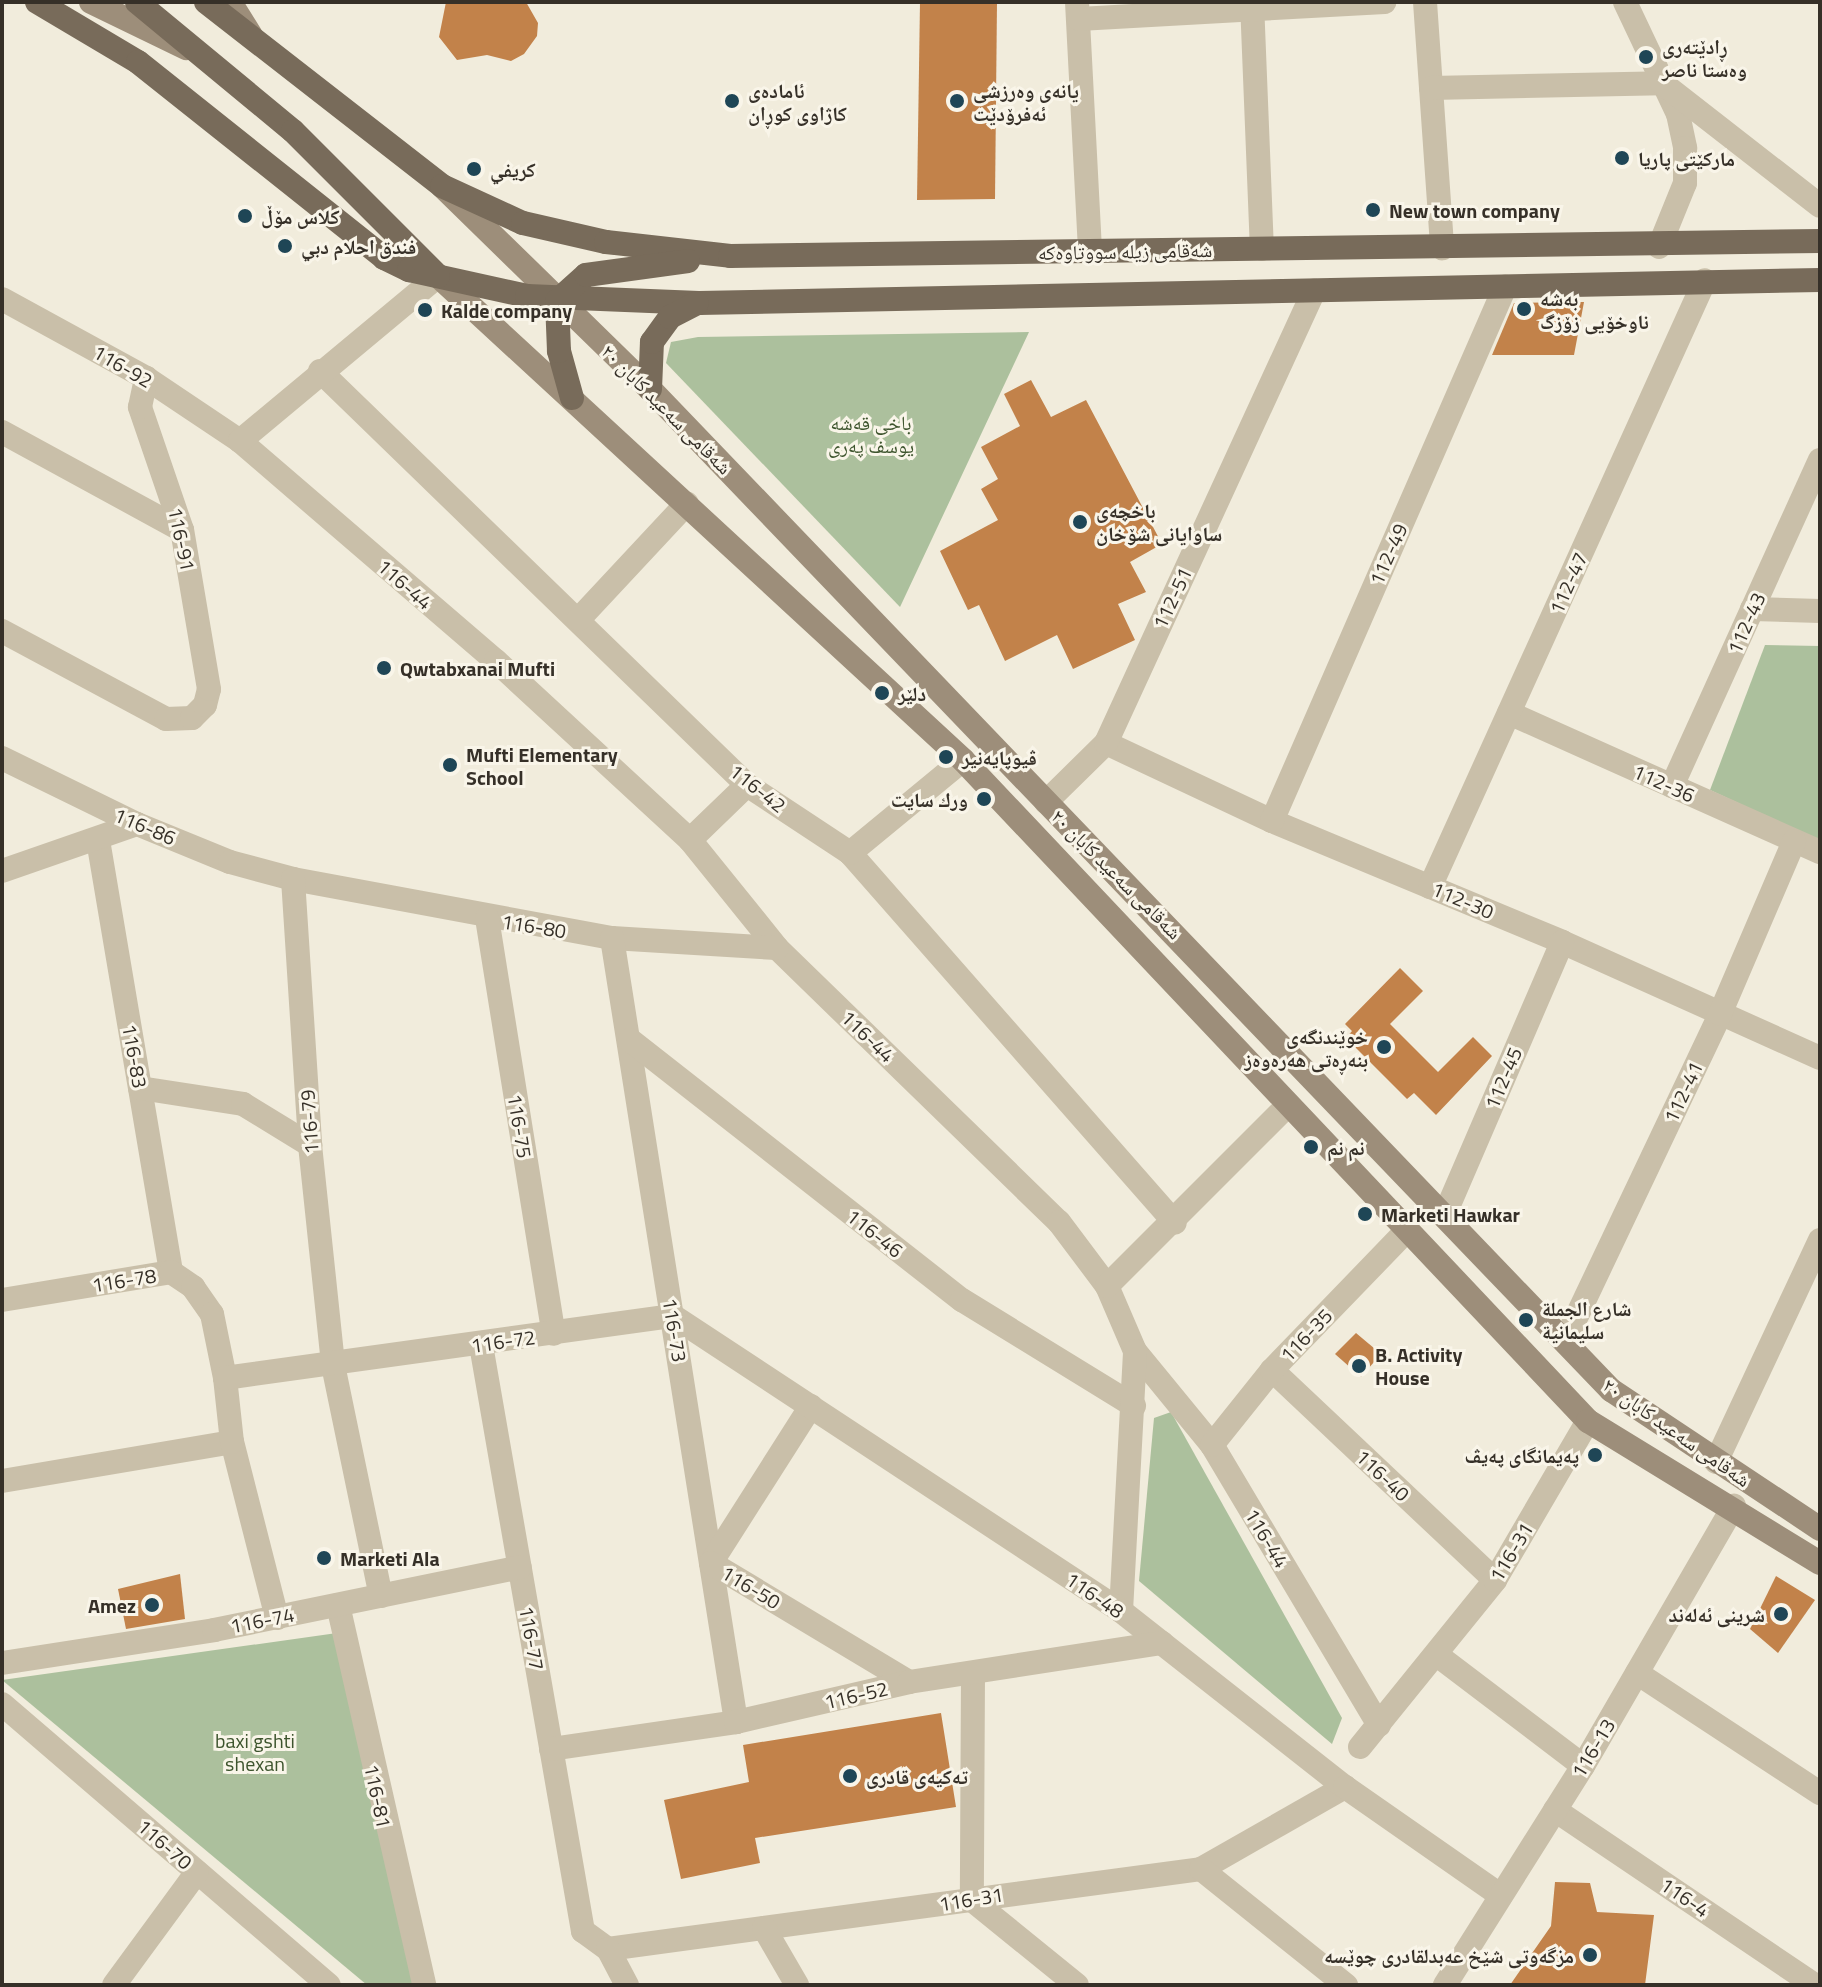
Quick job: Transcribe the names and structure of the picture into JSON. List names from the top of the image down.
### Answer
{
  "streets": {
    "main road": ["شەقامی زیلە سووتاوەکە", "شەقامی سەعید کابان ٢٠"],
    "street": [
      "116-92",
      "116-91",
      "112-49",
      "112-47",
      "116-44",
      "112-51",
      "112-43",
      "112-36",
      "116-42",
      "116-86",
      "112-30",
      "116-80",
      "116-83",
      "112-45",
      "112-41",
      "116-79",
      "116-75",
      "116-46",
      "116-78",
      "116-73",
      "116-35",
      "116-72",
      "116-40",
      "116-31",
      "116-50",
      "116-48",
      "116-74",
      "116-77",
      "116-52",
      "116-13",
      "116-81",
      "116-70",
      "116-4"
    ]
  },
  "crossings": [
    ["شەقامی زیلە سووتاوەکە", "شەقامی سەعید کابان ٢٠"],
    ["116-92", "116-91"],
    ["116-92", "116-44"],
    ["شەقامی سەعید کابان ٢٠", "112-51"],
    ["شەقامی سەعید کابان ٢٠", "112-45"],
    ["شەقامی سەعید کابان ٢٠", "112-41"],
    ["شەقامی سەعید کابان ٢٠", "116-35"],
    ["شەقامی سەعید کابان ٢٠", "116-31"],
    ["شەقامی سەعید کابان ٢٠", "116-13"],
    ["112-49", "112-30"],
    ["112-47", "112-36"],
    ["112-47", "112-30"],
    ["116-44", "116-80"],
    ["116-44", "116-35"],
    ["116-44", "116-31"],
    ["112-51", "112-30"],
    ["112-43", "112-36"],
    ["112-36", "112-41"],
    ["116-86", "116-80"],
    ["116-86", "116-79"],
    ["112-30", "112-45"],
    ["112-30", "112-41"],
    ["116-80", "116-79"],
    ["116-80", "116-75"],
    ["116-80", "116-73"],
    ["116-83", "116-78"],
    ["116-79", "116-72"],
    ["116-79", "116-74"],
    ["116-75", "116-72"],
    ["116-46", "116-73"],
    ["116-73", "116-72"],
    ["116-73", "116-50"],
    ["116-73", "116-48"],
    ["116-73", "116-52"],
    ["116-35", "116-40"],
    ["116-72", "116-48"],
    ["116-72", "116-77"],
    ["116-40", "116-31"],
    ["116-31", "116-48"],
    ["116-31", "116-77"],
    ["116-50", "116-48"],
    ["116-50", "116-52"],
    ["116-48", "116-52"],
    ["116-48", "116-13"],
    ["116-74", "116-77"],
    ["116-74", "116-81"],
    ["116-77", "116-52"],
    ["116-13", "116-4"]
  ],
  "parks": ["باخی قەشە یوسف پەری", "baxi gshti shexan"],
  "places": [
    "ڕادێتەری وەستا ناصر",
    "ئامادەی کاژاوی کوڕان",
    "یانەی وەرزشی ئەفرۆدێت",
    "مارکێتی پاریا",
    "كريفي",
    "New town company",
    "کلاس مۆڵ",
    "فندق احلام دبي",
    "بەشە ناوخۆیی زۆزگ",
    "Kalde company",
    "باخچەی ساوایانی شۆخان",
    "Qwtabxanai Mufti",
    "دلێر",
    "ڤیوپایەنیر",
    "Mufti Elementary School",
    "ورك سايت",
    "خوێندنگەی بنەڕەتی هەرەوەز",
    "نم نم",
    "Marketi Hawkar",
    "شارع الجملة سليمانية",
    "B. Activity House",
    "پەیمانگای پەیڤ",
    "Marketi Ala",
    "Amez",
    "شرینی ئەلەند",
    "تەکیەی قادری",
    "مزگەوتی شێخ عەبدلقادری چوێسە"
  ]
}
